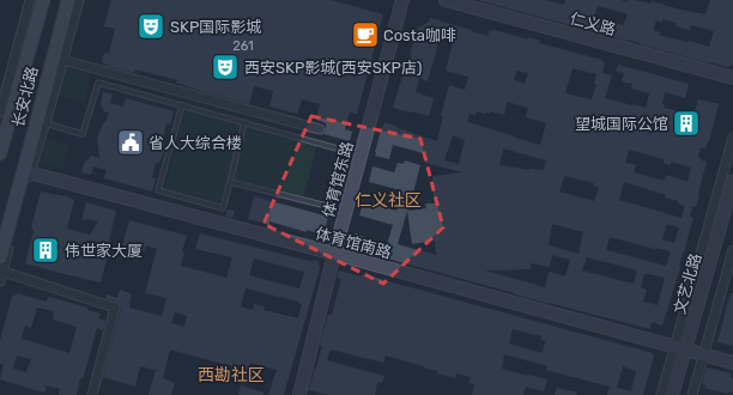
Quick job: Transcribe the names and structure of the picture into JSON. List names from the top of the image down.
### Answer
{
  "streets": {
    "main road": ["长安北路"],
    "street": [
      "仁义路",
      "体育馆东路",
      "体育馆南路",
      "文艺北路"
    ]
  },
  "crossings": [
    ["长安北路", "体育馆南路"],
    ["体育馆东路", "体育馆南路"],
    ["体育馆南路", "文艺北路"]
  ],
  "districts": ["仁义社区", "西勘社区"],
  "places": {
    "theatre": ["SKP国际影城", "西安SKP影城(西安SKP店)"],
    "cafe": ["Costa咖啡"],
    "building": ["望城国际公馆", "伟世家大厦"],
    "public building": ["省人大综合楼"]
  },
  "house_numbers": ["261"]
}
